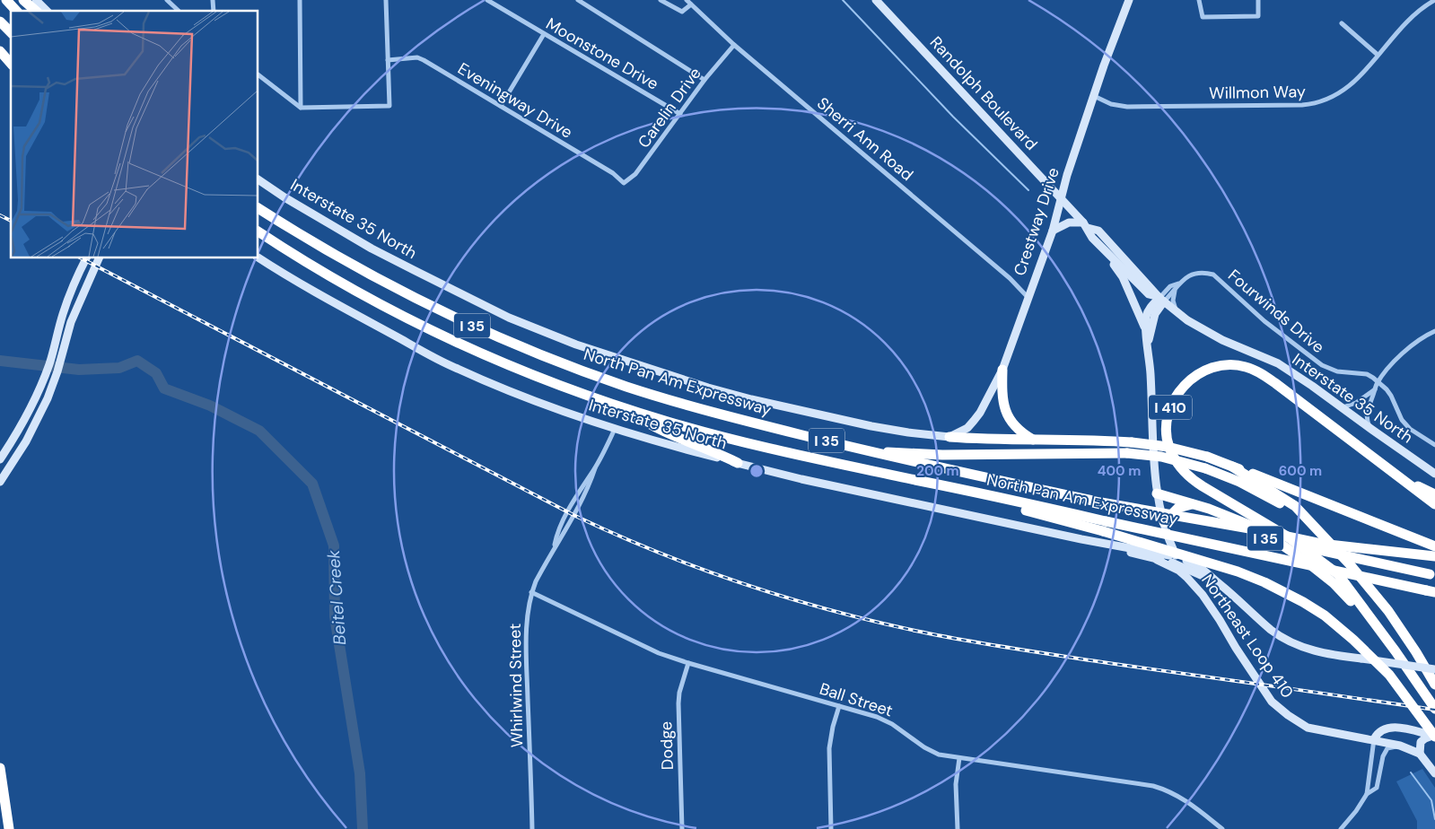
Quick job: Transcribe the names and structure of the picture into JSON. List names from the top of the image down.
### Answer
{
  "streets": {
    "highway": ["I 35", "North Pan Am Expressway", "I 410"],
    "main road": [
      "Randolph Boulevard",
      "Interstate 35 North",
      "Crestway Drive",
      "Northeast Loop 410"
    ],
    "street": [
      "Moonstone Drive",
      "Willmon Way",
      "Eveningway Drive",
      "Carelin Drive",
      "Sherri Ann Road",
      "Fourwinds Drive",
      "Whirlwind Street",
      "Ball Street",
      "Dodge"
    ]
  },
  "crossings": [
    ["Moonstone Drive", "Carelin Drive"],
    ["Willmon Way", "Crestway Drive"],
    ["Randolph Boulevard", "Interstate 35 North"],
    ["Randolph Boulevard", "Crestway Drive"],
    ["Randolph Boulevard", "Fourwinds Drive"],
    ["Eveningway Drive", "Carelin Drive"],
    ["Carelin Drive", "Sherri Ann Road"],
    ["Sherri Ann Road", "Crestway Drive"],
    ["Interstate 35 North", "Crestway Drive"],
    ["Interstate 35 North", "Fourwinds Drive"],
    ["Interstate 35 North", "Northeast Loop 410"],
    ["Interstate 35 North", "Whirlwind Street"],
    ["Whirlwind Street", "Ball Street"],
    ["Ball Street", "Dodge"]
  ],
  "water": ["Beitel Creek"],
  "rings": ["200 m", "400 m", "600 m"]
}
